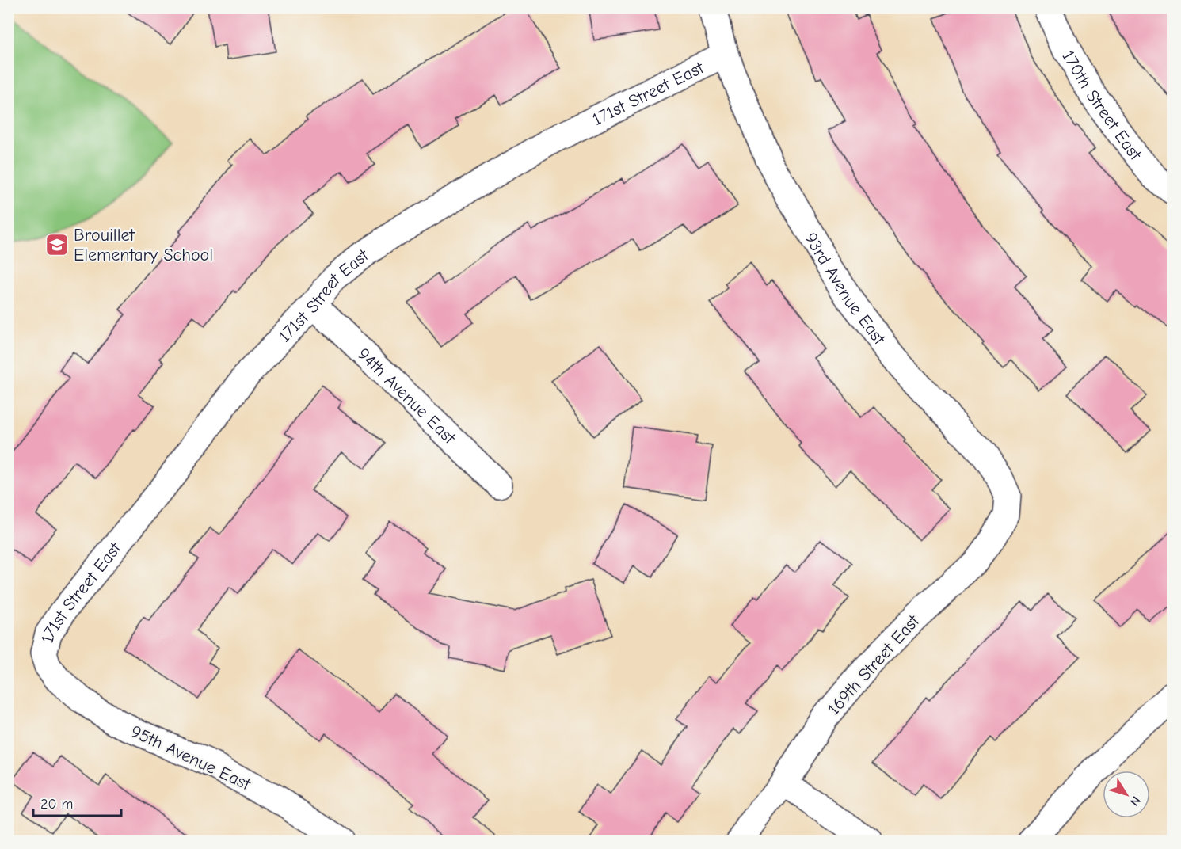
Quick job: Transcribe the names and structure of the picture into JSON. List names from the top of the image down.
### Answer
{
  "streets": {
    "street": [
      "171st Street East",
      "170th Street East",
      "93rd Avenue East",
      "94th Avenue East",
      "169th Street East",
      "95th Avenue East"
    ]
  },
  "crossings": [
    ["171st Street East", "93rd Avenue East"],
    ["171st Street East", "94th Avenue East"],
    ["171st Street East", "95th Avenue East"],
    ["93rd Avenue East", "169th Street East"]
  ],
  "places": {
    "school or university": ["Brouillet Elementary School"]
  },
  "scale_bar": "20 m",
  "north": "bottom right"
}
